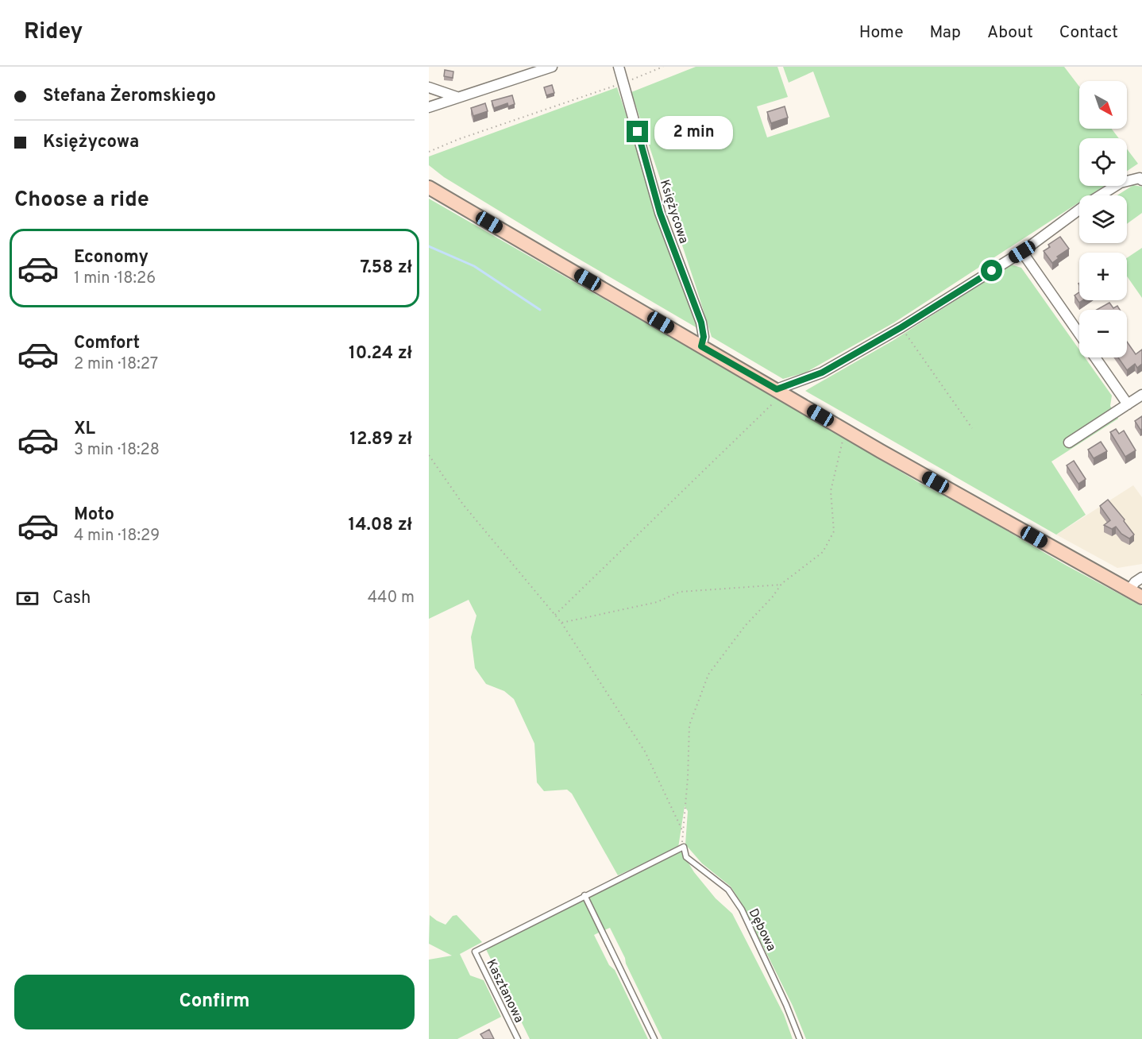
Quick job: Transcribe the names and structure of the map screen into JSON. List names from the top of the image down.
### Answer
{
  "streets": {
    "street": ["Księżycowa"],
    "lane": ["Dębowa", "Kasztanowa"]
  },
  "north": "bottom right",
  "page": {
    "header": "Ridey",
    "nav": [
      "Home",
      "Map",
      "About",
      "Contact"
    ],
    "banner": ["Stefana Żeromskiego", "Księżycowa"],
    "map_buttons": ["+", "−"],
    "bubble": "2 min",
    "heading": "Choose a ride",
    "list": [
      {
        "name": "Economy",
        "note": "1 min · 18:26",
        "value": "7.58 zł"
      },
      {
        "name": "Comfort",
        "note": "2 min · 18:27",
        "value": "10.24 zł"
      },
      {
        "name": "XL",
        "note": "3 min · 18:28",
        "value": "12.89 zł"
      },
      {
        "name": "Moto",
        "note": "4 min · 18:29",
        "value": "14.08 zł"
      }
    ],
    "pay": ["Cash", "440 m"],
    "buttons": "Confirm"
  }
}
